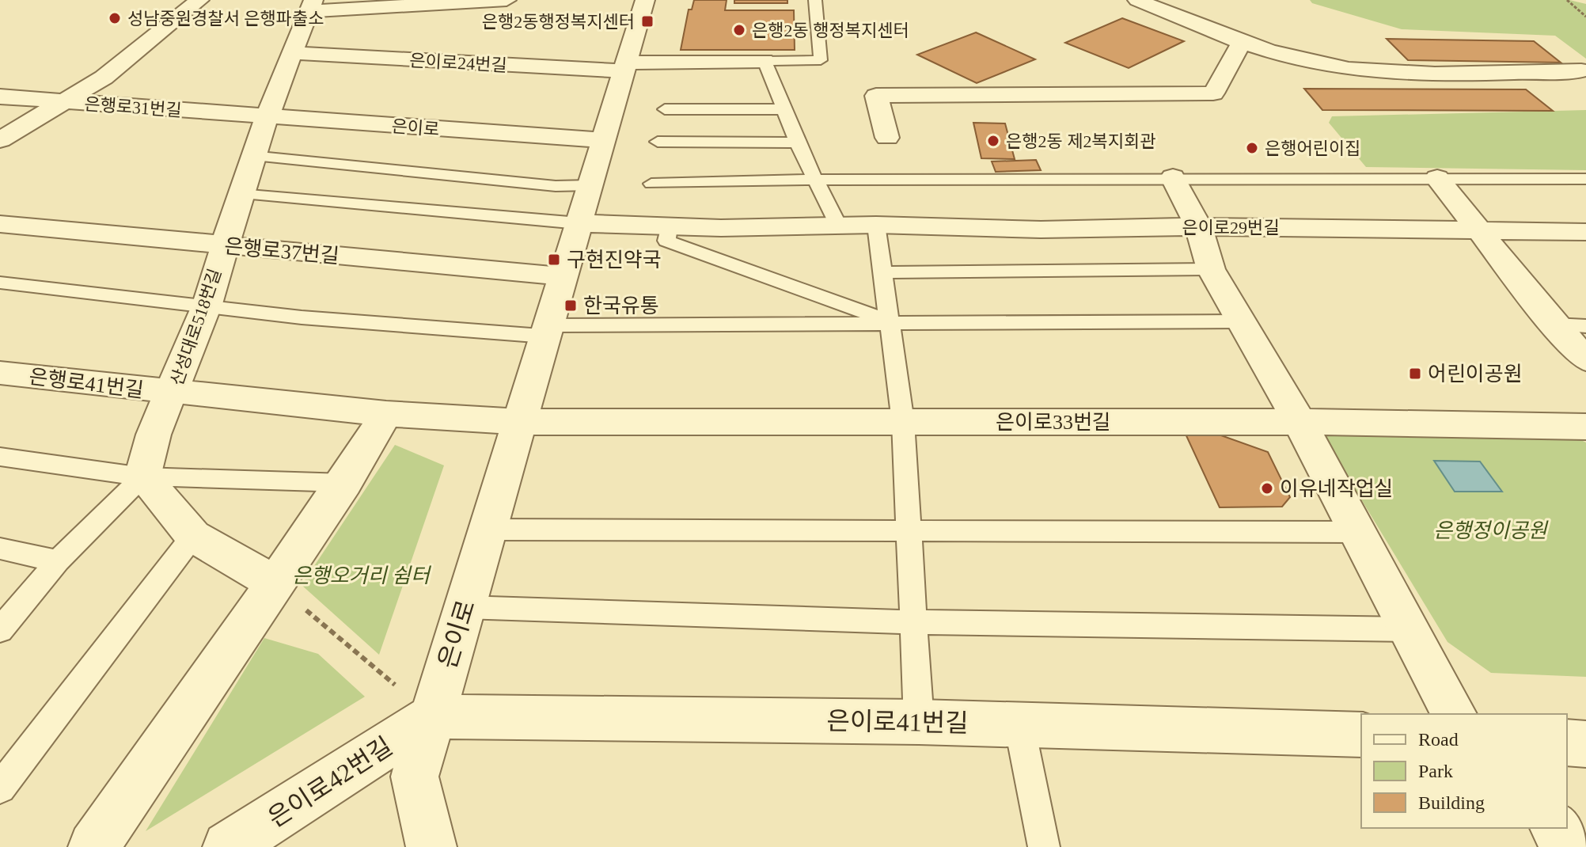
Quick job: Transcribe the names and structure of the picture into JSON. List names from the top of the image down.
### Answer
{
  "streets": {
    "street": [
      "은이로24번길",
      "은행로31번길",
      "은이로",
      "은이로29번길",
      "은행로37번길",
      "산성대로518번길",
      "은행로41번길",
      "은이로33번길",
      "은이로41번길",
      "은이로42번길"
    ]
  },
  "crossings": [
    ["은이로24번길", "은이로"],
    ["은이로24번길", "산성대로518번길"],
    ["은행로31번길", "은이로"],
    ["은행로31번길", "산성대로518번길"],
    ["은이로", "은이로29번길"],
    ["은이로", "은행로37번길"],
    ["은이로", "산성대로518번길"],
    ["은이로", "은이로33번길"],
    ["은이로", "은이로41번길"],
    ["은이로", "은이로42번길"],
    ["은행로37번길", "산성대로518번길"],
    ["산성대로518번길", "은행로41번길"],
    ["은이로41번길", "은이로42번길"]
  ],
  "parks": ["은행정이공원", "은행오거리 쉼터"],
  "places": {
    "other": [
      "성남중원경찰서 은행파출소",
      "은행2동 행정복지센터",
      "은행2동 제2복지회관",
      "은행어린이집",
      "이유네작업실"
    ],
    "transit": [
      "은행2동행정복지센터",
      "구현진약국",
      "한국유통",
      "어린이공원"
    ]
  },
  "legend": ["Road", "Park", "Building"]
}
